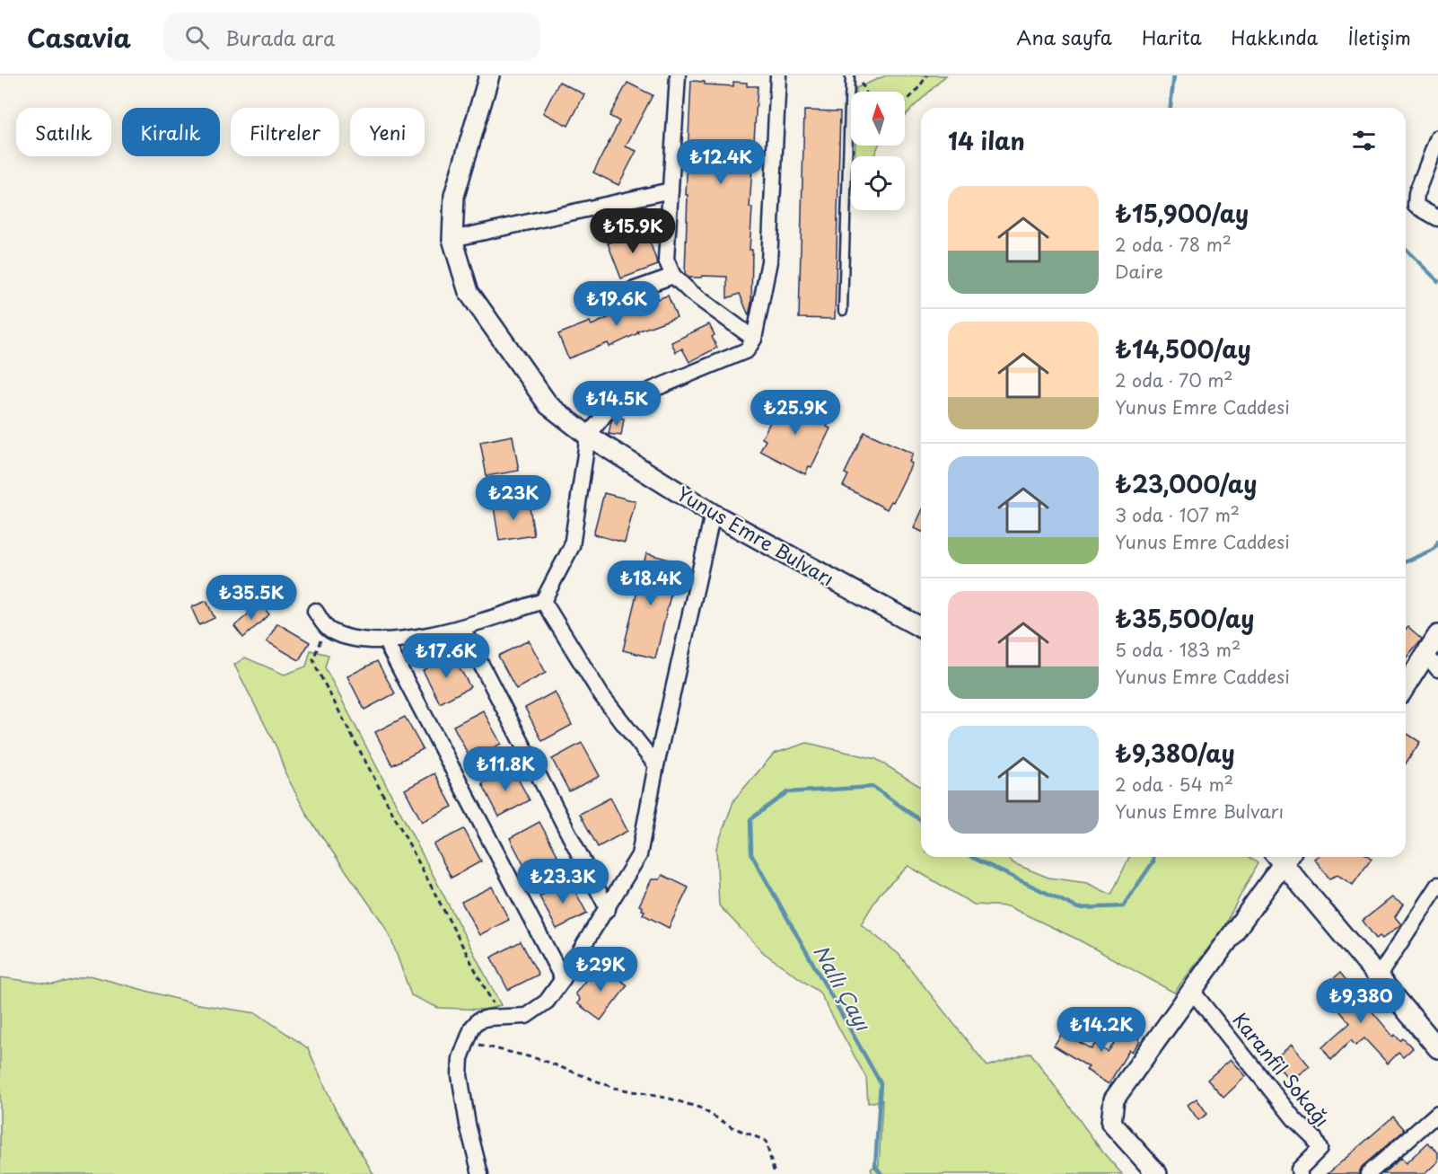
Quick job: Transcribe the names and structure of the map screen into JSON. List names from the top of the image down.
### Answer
{
  "streets": {
    "street": ["Yunus Emre Bulvarı", "Karanfil Sokağı"]
  },
  "water": ["Nallı Çayı"],
  "north": "top",
  "page": {
    "header": "Casavia",
    "search": "Burada ara",
    "nav": [
      "Ana sayfa",
      "Harita",
      "Hakkında",
      "İletişim"
    ],
    "chip": [
      "Satılık",
      "Kiralık",
      "Filtreler",
      "Yeni"
    ],
    "heading": "14 ilan",
    "price": [
      "₺12.4K",
      "₺15.9K",
      "₺19.6K",
      "₺14.5K",
      "₺25.9K",
      "₺23K",
      "₺18.4K",
      "₺35.5K",
      "₺17.6K",
      "₺11.8K",
      "₺23.3K",
      "₺29K",
      "₺9,380",
      "₺14.2K"
    ],
    "list": [
      {
        "name": "₺15,900/ay",
        "note": "2 oda · 78 m² · Daire"
      },
      {
        "name": "₺14,500/ay",
        "note": "2 oda · 70 m² · Yunus Emre Caddesi"
      },
      {
        "name": "₺23,000/ay",
        "note": "3 oda · 107 m² · Yunus Emre Caddesi"
      },
      {
        "name": "₺35,500/ay",
        "note": "5 oda · 183 m² · Yunus Emre Caddesi"
      },
      {
        "name": "₺9,380/ay",
        "note": "2 oda · 54 m² · Yunus Emre Bulvarı"
      }
    ]
  }
}
